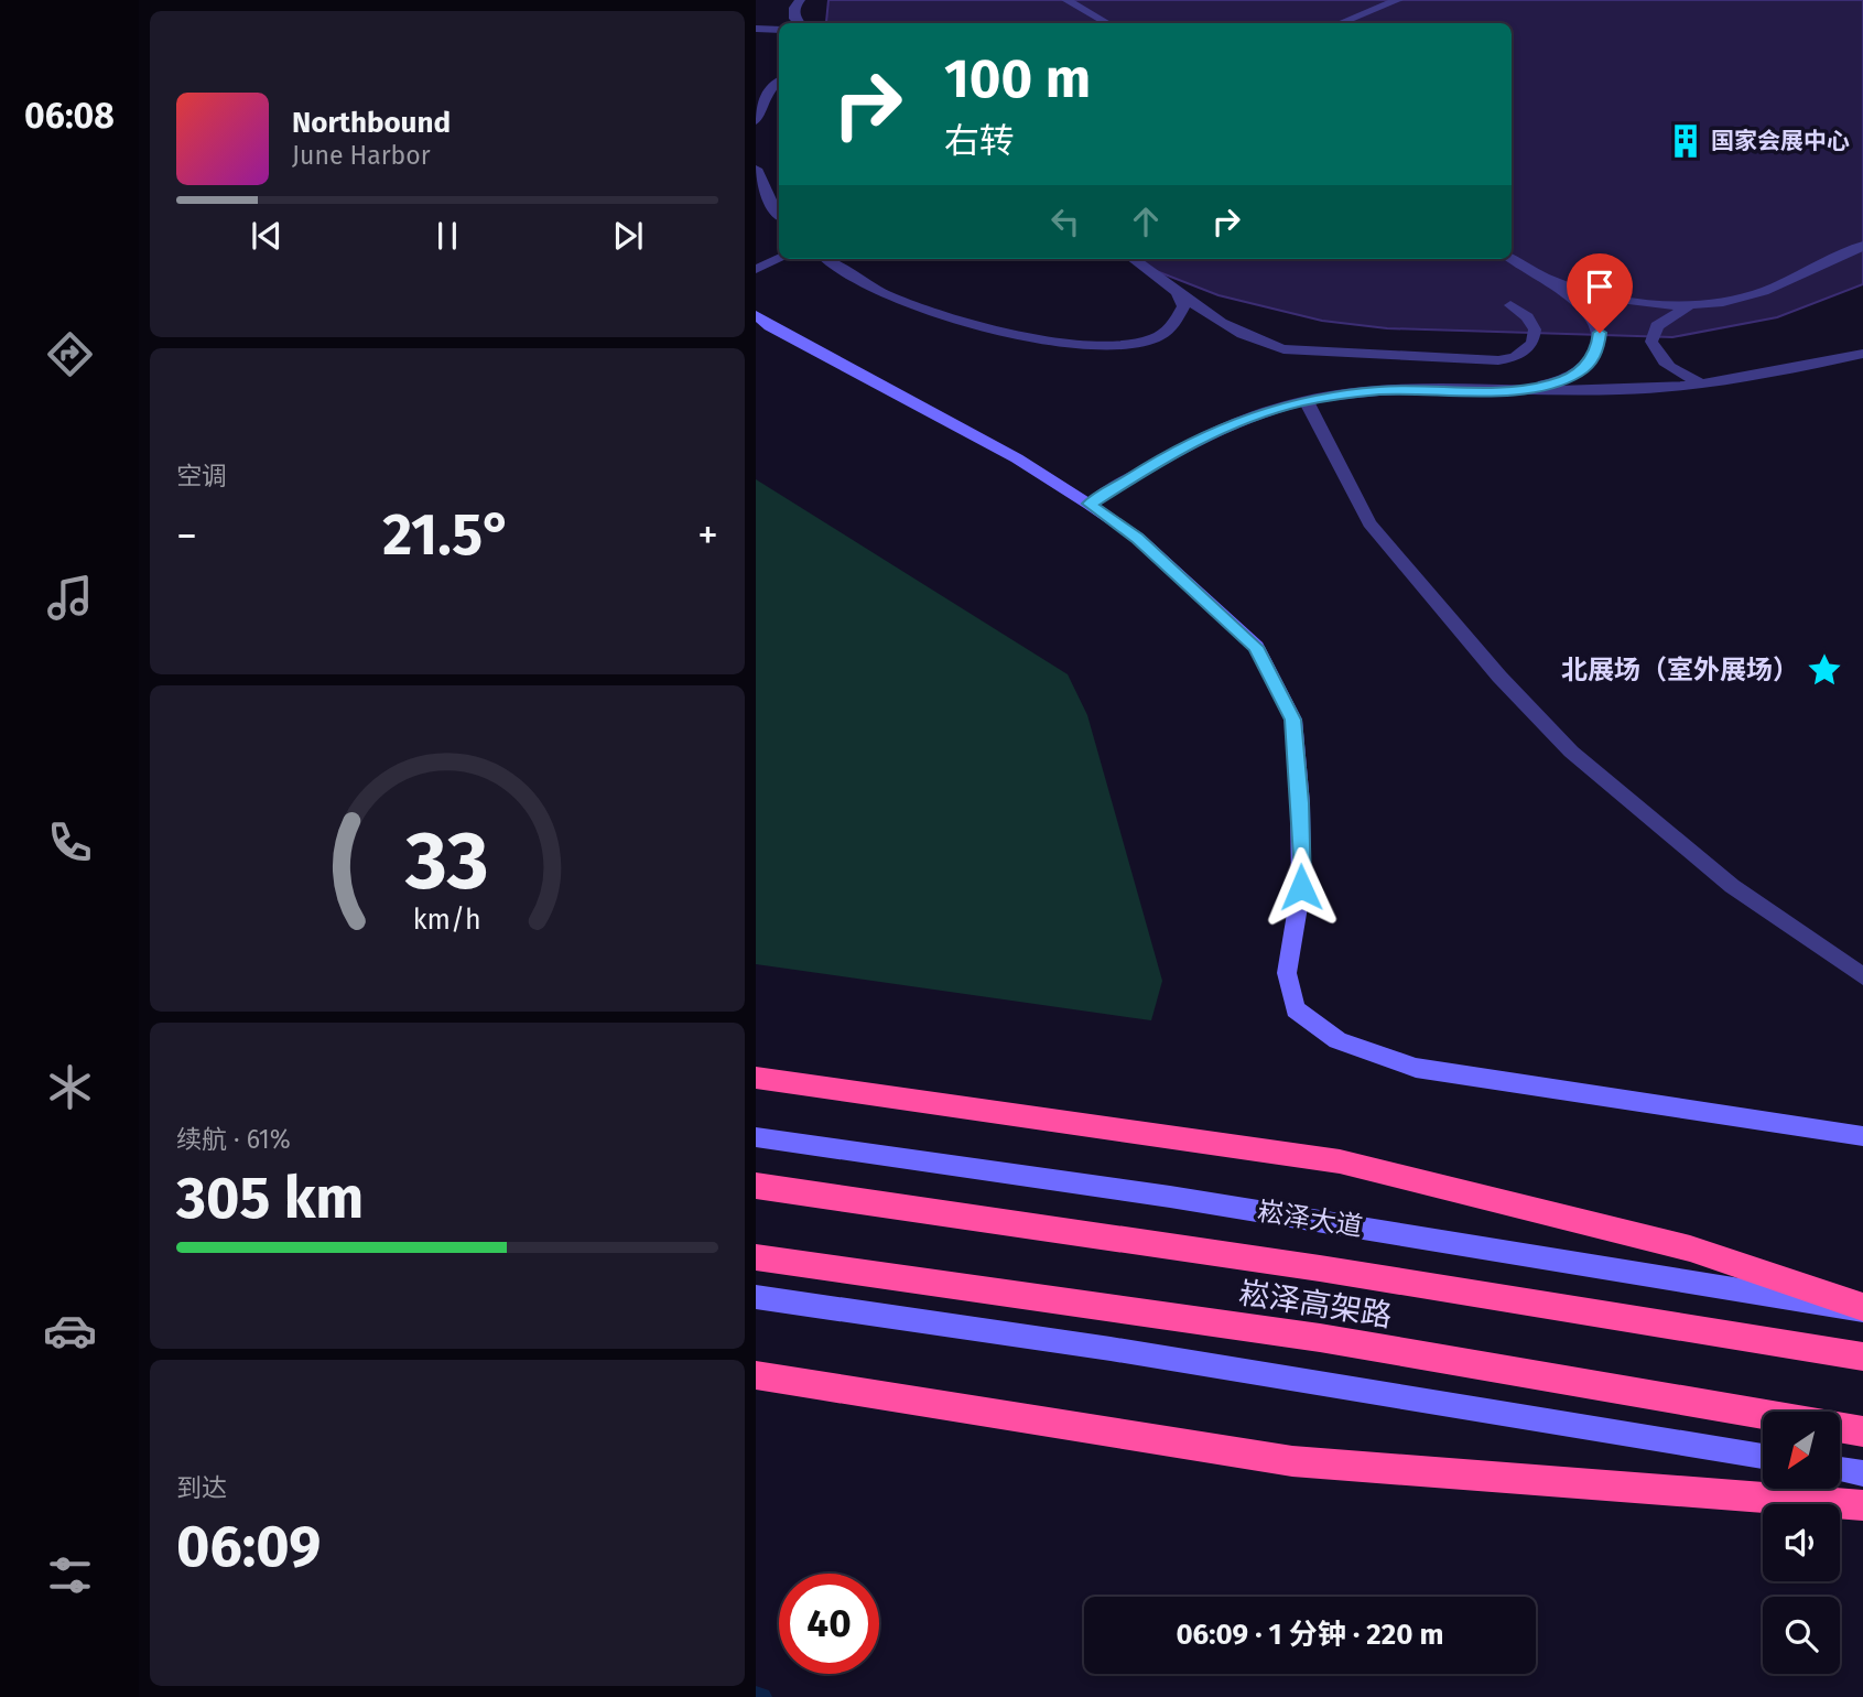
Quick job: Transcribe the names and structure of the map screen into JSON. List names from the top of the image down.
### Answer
{
  "streets": {
    "highway": ["崧泽高架路"],
    "street": ["崧泽大道"]
  },
  "places": {
    "building": ["国家会展中心"],
    "place": ["北展场（室外展场）"]
  },
  "north": "bottom left",
  "page": {
    "tabs": "06:08",
    "turn": ["100 m", "右转"],
    "song": ["Northbound", "June Harbor"],
    "tile": [
      "空调",
      ["续航 · 61%", "305 km"],
      ["到达", "06:09"]
    ],
    "heat": ["−", "21.5°", "+"],
    "limit": "40",
    "trip": "06:09 · 1 分钟 · 220 m",
    "gauge": ["33", "km/h"]
  }
}
